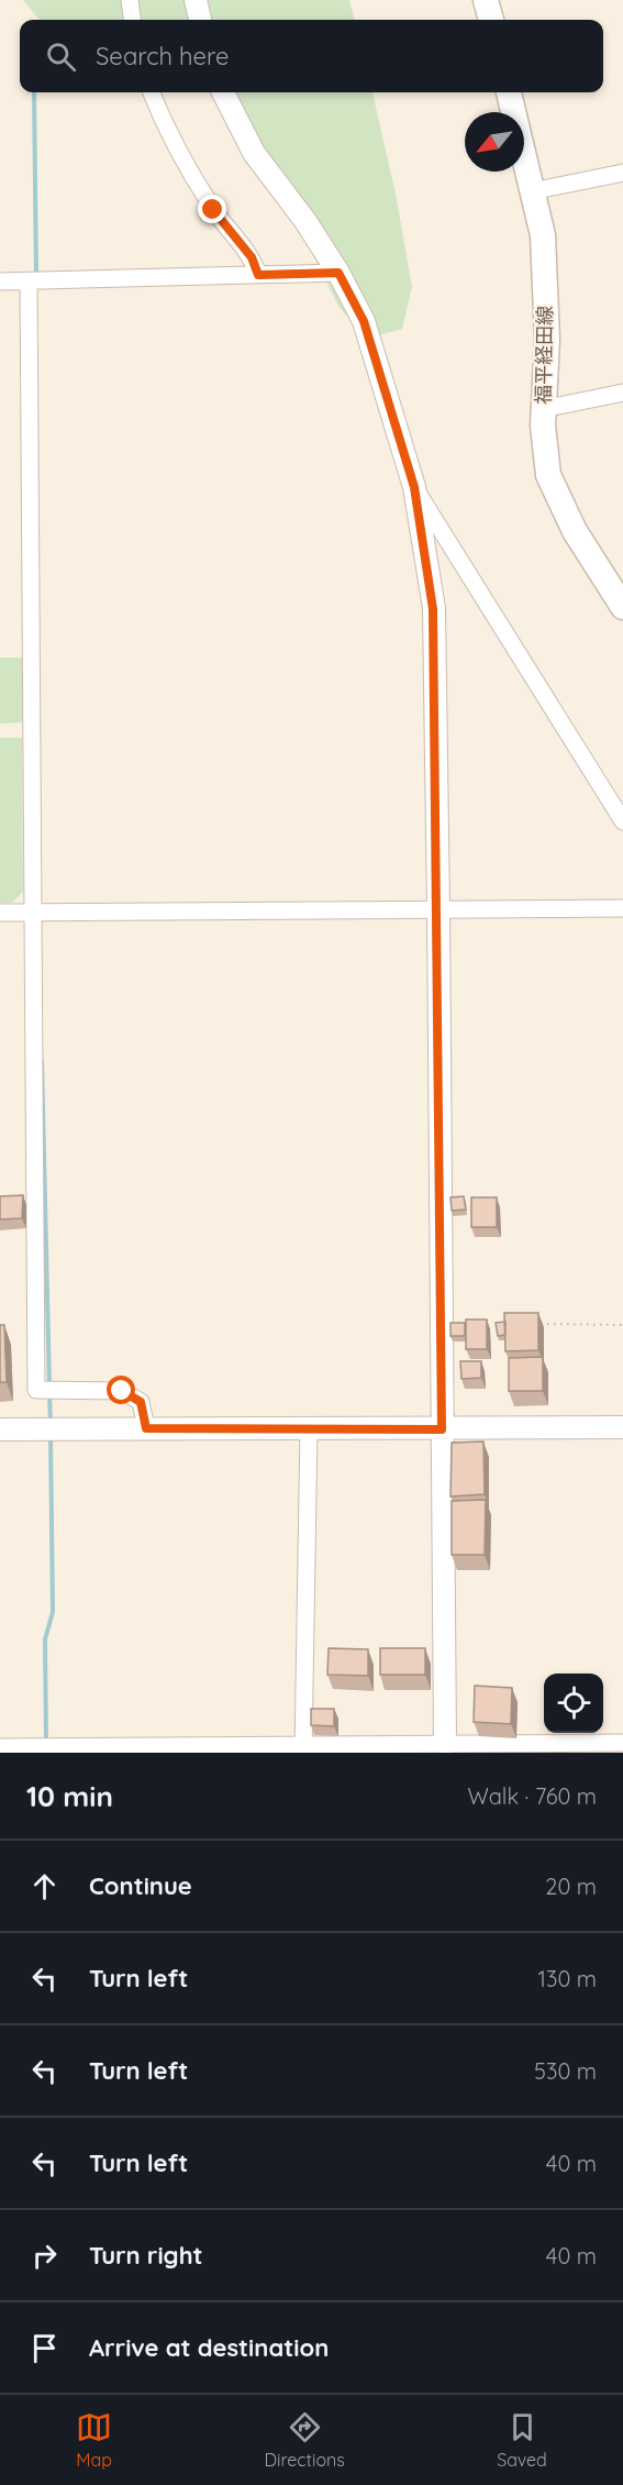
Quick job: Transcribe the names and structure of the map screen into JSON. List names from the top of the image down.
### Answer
{
  "streets": {
    "main road": ["福平経田線"]
  },
  "north": "bottom left",
  "page": {
    "search": "Search here",
    "heading": ["10 min", "Walk · 760 m"],
    "list": [
      ["Continue", "20 m"],
      ["Turn left", "130 m"],
      ["Turn left", "530 m"],
      ["Turn left", "40 m"],
      ["Turn right", "40 m"],
      "Arrive at destination"
    ],
    "nav": ["Map", "Directions", "Saved"]
  }
}
